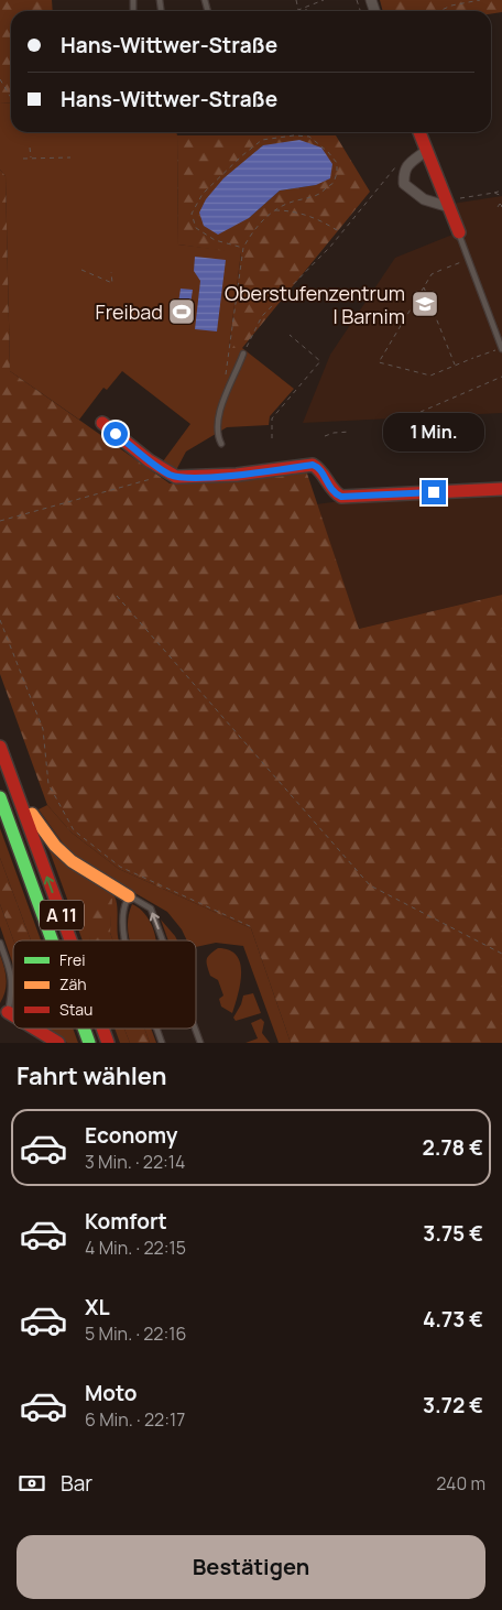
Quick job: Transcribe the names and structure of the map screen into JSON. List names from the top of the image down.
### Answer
{
  "streets": {
    "main road": ["A 11"]
  },
  "places": {
    "school or university": ["Oberstufenzentrum I Barnim"],
    "sports": ["Freibad"]
  },
  "legend": ["Frei", "Zäh", "Stau"],
  "page": {
    "banner": ["Hans-Wittwer-Straße", "Hans-Wittwer-Straße"],
    "bubble": "1 Min.",
    "heading": "Fahrt wählen",
    "list": [
      {
        "name": "Economy",
        "note": "3 Min. · 22:14",
        "value": "2.78 €"
      },
      {
        "name": "Komfort",
        "note": "4 Min. · 22:15",
        "value": "3.75 €"
      },
      {
        "name": "XL",
        "note": "5 Min. · 22:16",
        "value": "4.73 €"
      },
      {
        "name": "Moto",
        "note": "6 Min. · 22:17",
        "value": "3.72 €"
      }
    ],
    "pay": ["Bar", "240 m"],
    "buttons": "Bestätigen"
  }
}
